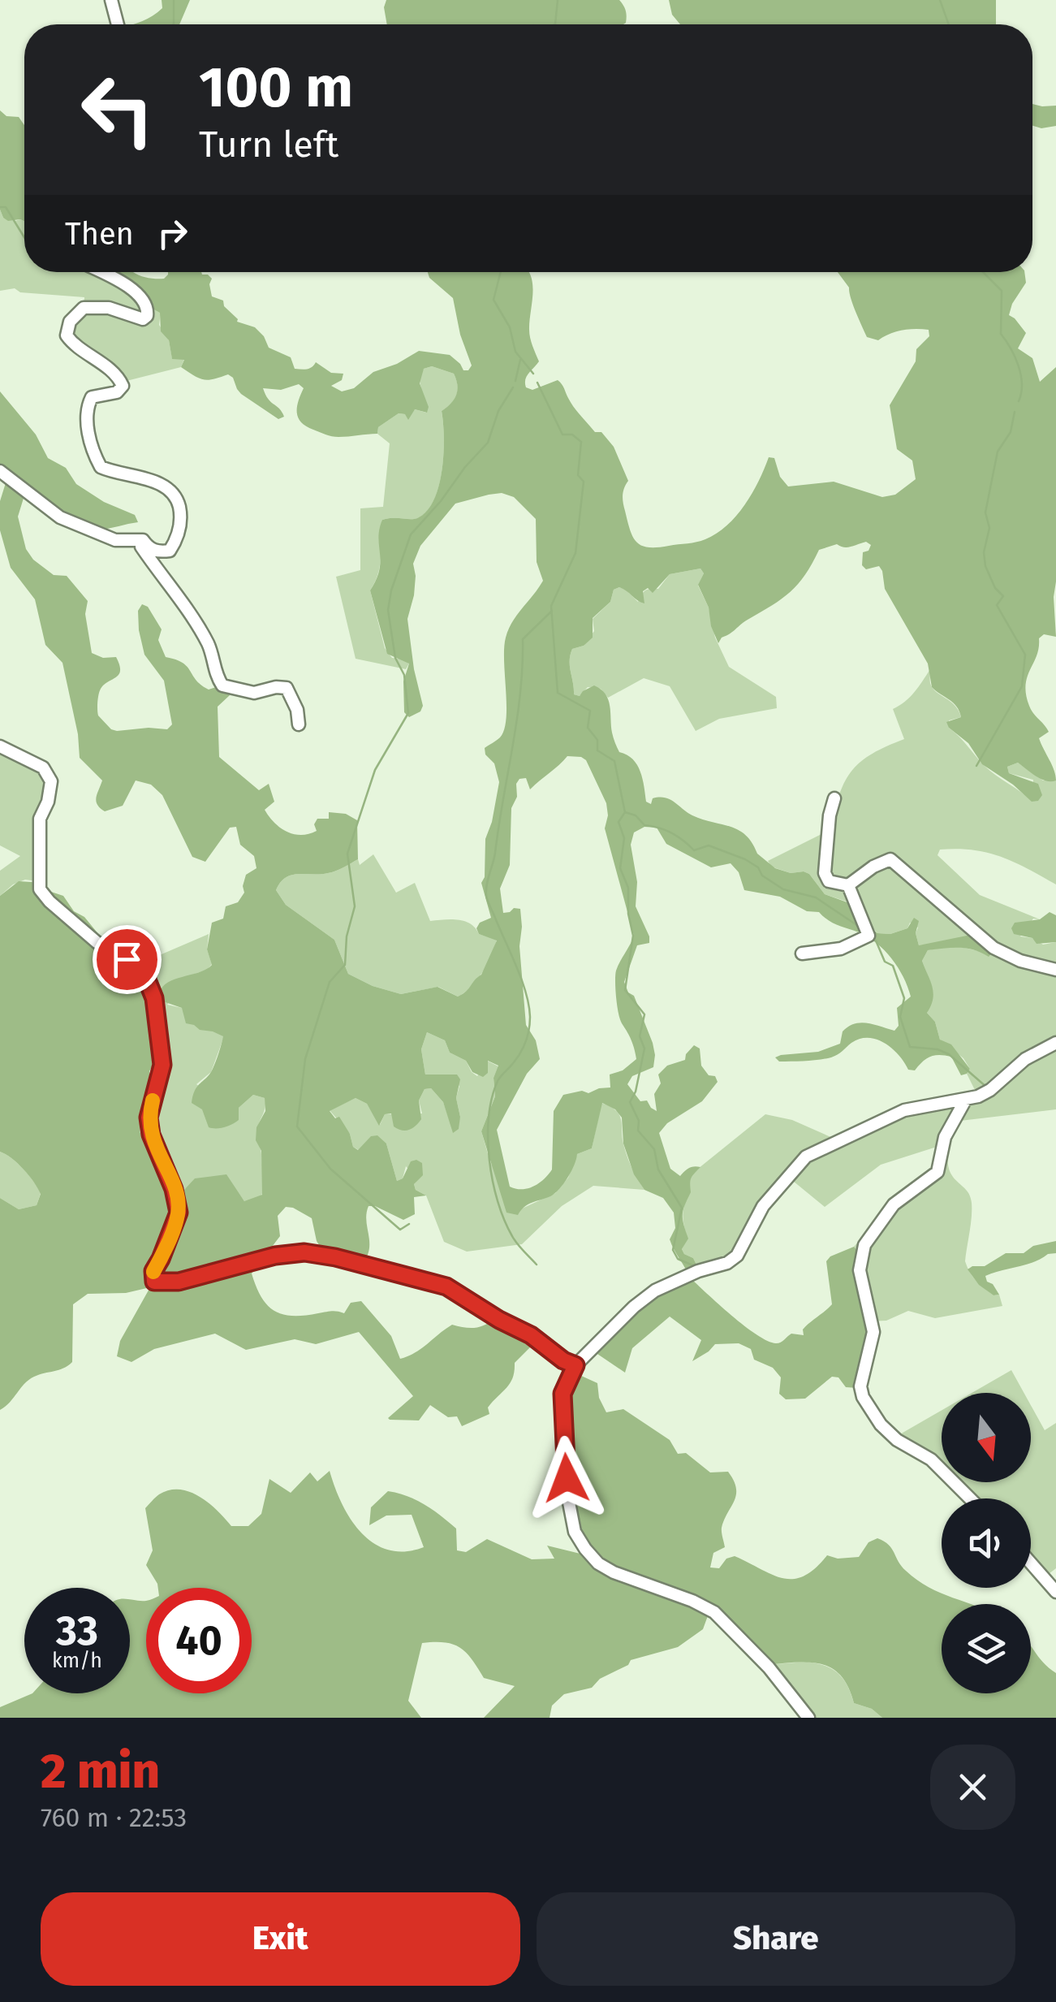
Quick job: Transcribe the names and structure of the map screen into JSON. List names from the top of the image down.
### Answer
{
  "north": "bottom",
  "page": {
    "turn": ["100 m", "Turn left"],
    "then": "Then",
    "speed": "33 km/h",
    "limit": "40",
    "heading": ["2 min", "760 m · 22:53"],
    "buttons": ["Exit", "Share"]
  }
}
